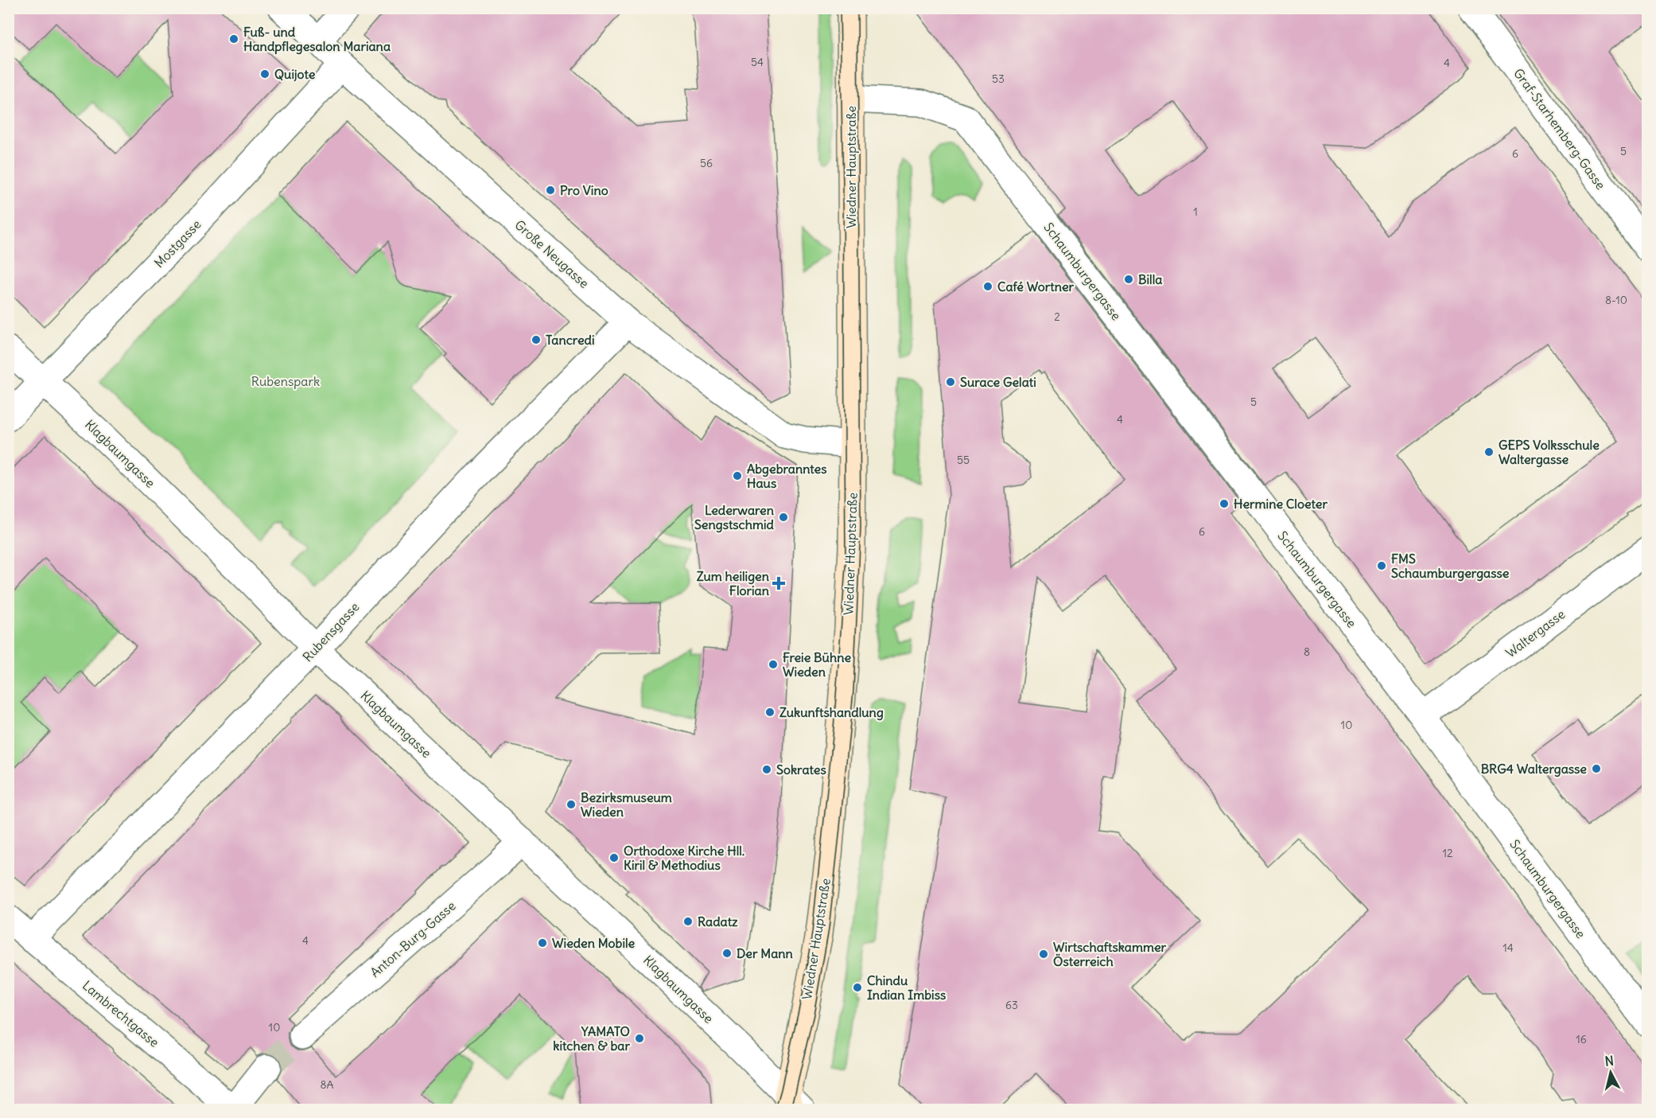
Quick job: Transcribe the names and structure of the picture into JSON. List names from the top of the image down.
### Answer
{
  "streets": {
    "main road": ["Wiedner Hauptstraße"],
    "street": [
      "Graf-Starhemberg-Gasse",
      "Mostgasse",
      "Große Neugasse",
      "Schaumburgergasse",
      "Klagbaumgasse",
      "Rubensgasse",
      "Waltergasse",
      "Anton-Burg-Gasse",
      "Lambrechtgasse"
    ]
  },
  "crossings": [
    ["Wiedner Hauptstraße", "Große Neugasse"],
    ["Wiedner Hauptstraße", "Schaumburgergasse"],
    ["Wiedner Hauptstraße", "Klagbaumgasse"],
    ["Mostgasse", "Große Neugasse"],
    ["Mostgasse", "Klagbaumgasse"],
    ["Große Neugasse", "Rubensgasse"],
    ["Schaumburgergasse", "Waltergasse"],
    ["Klagbaumgasse", "Rubensgasse"],
    ["Klagbaumgasse", "Anton-Burg-Gasse"],
    ["Rubensgasse", "Lambrechtgasse"]
  ],
  "parks": ["Rubenspark"],
  "places": {
    "other": [
      "Fuß- und Handpflegesalon Mariana",
      "Quijote",
      "Pro Vino",
      "Billa",
      "Café Wortner",
      "Tancredi",
      "Surace Gelati",
      "GEPS Volksschule Waltergasse",
      "Abgebranntes Haus",
      "Hermine Cloeter",
      "Lederwaren Sengstschmid",
      "FMS Schaumburgergasse",
      "Freie Bühne Wieden",
      "Zukunftshandlung",
      "BRG4 Waltergasse",
      "Sokrates",
      "Bezirksmuseum Wieden",
      "Orthodoxe Kirche Hll. Kiril & Methodius",
      "Radatz",
      "Wieden Mobile",
      "Der Mann",
      "Wirtschaftskammer Österreich",
      "Chindu Indian Imbiss",
      "YAMATO kitchen & bar"
    ],
    "health": ["Zum heiligen Florian"]
  },
  "house_numbers": [
    "54",
    "4",
    "53",
    "5",
    "6",
    "56",
    "1",
    "8-10",
    "2",
    "5",
    "4",
    "55",
    "6",
    "8",
    "10",
    "12",
    "4",
    "14",
    "63",
    "10",
    "16",
    "8A"
  ],
  "north": "top"
}
